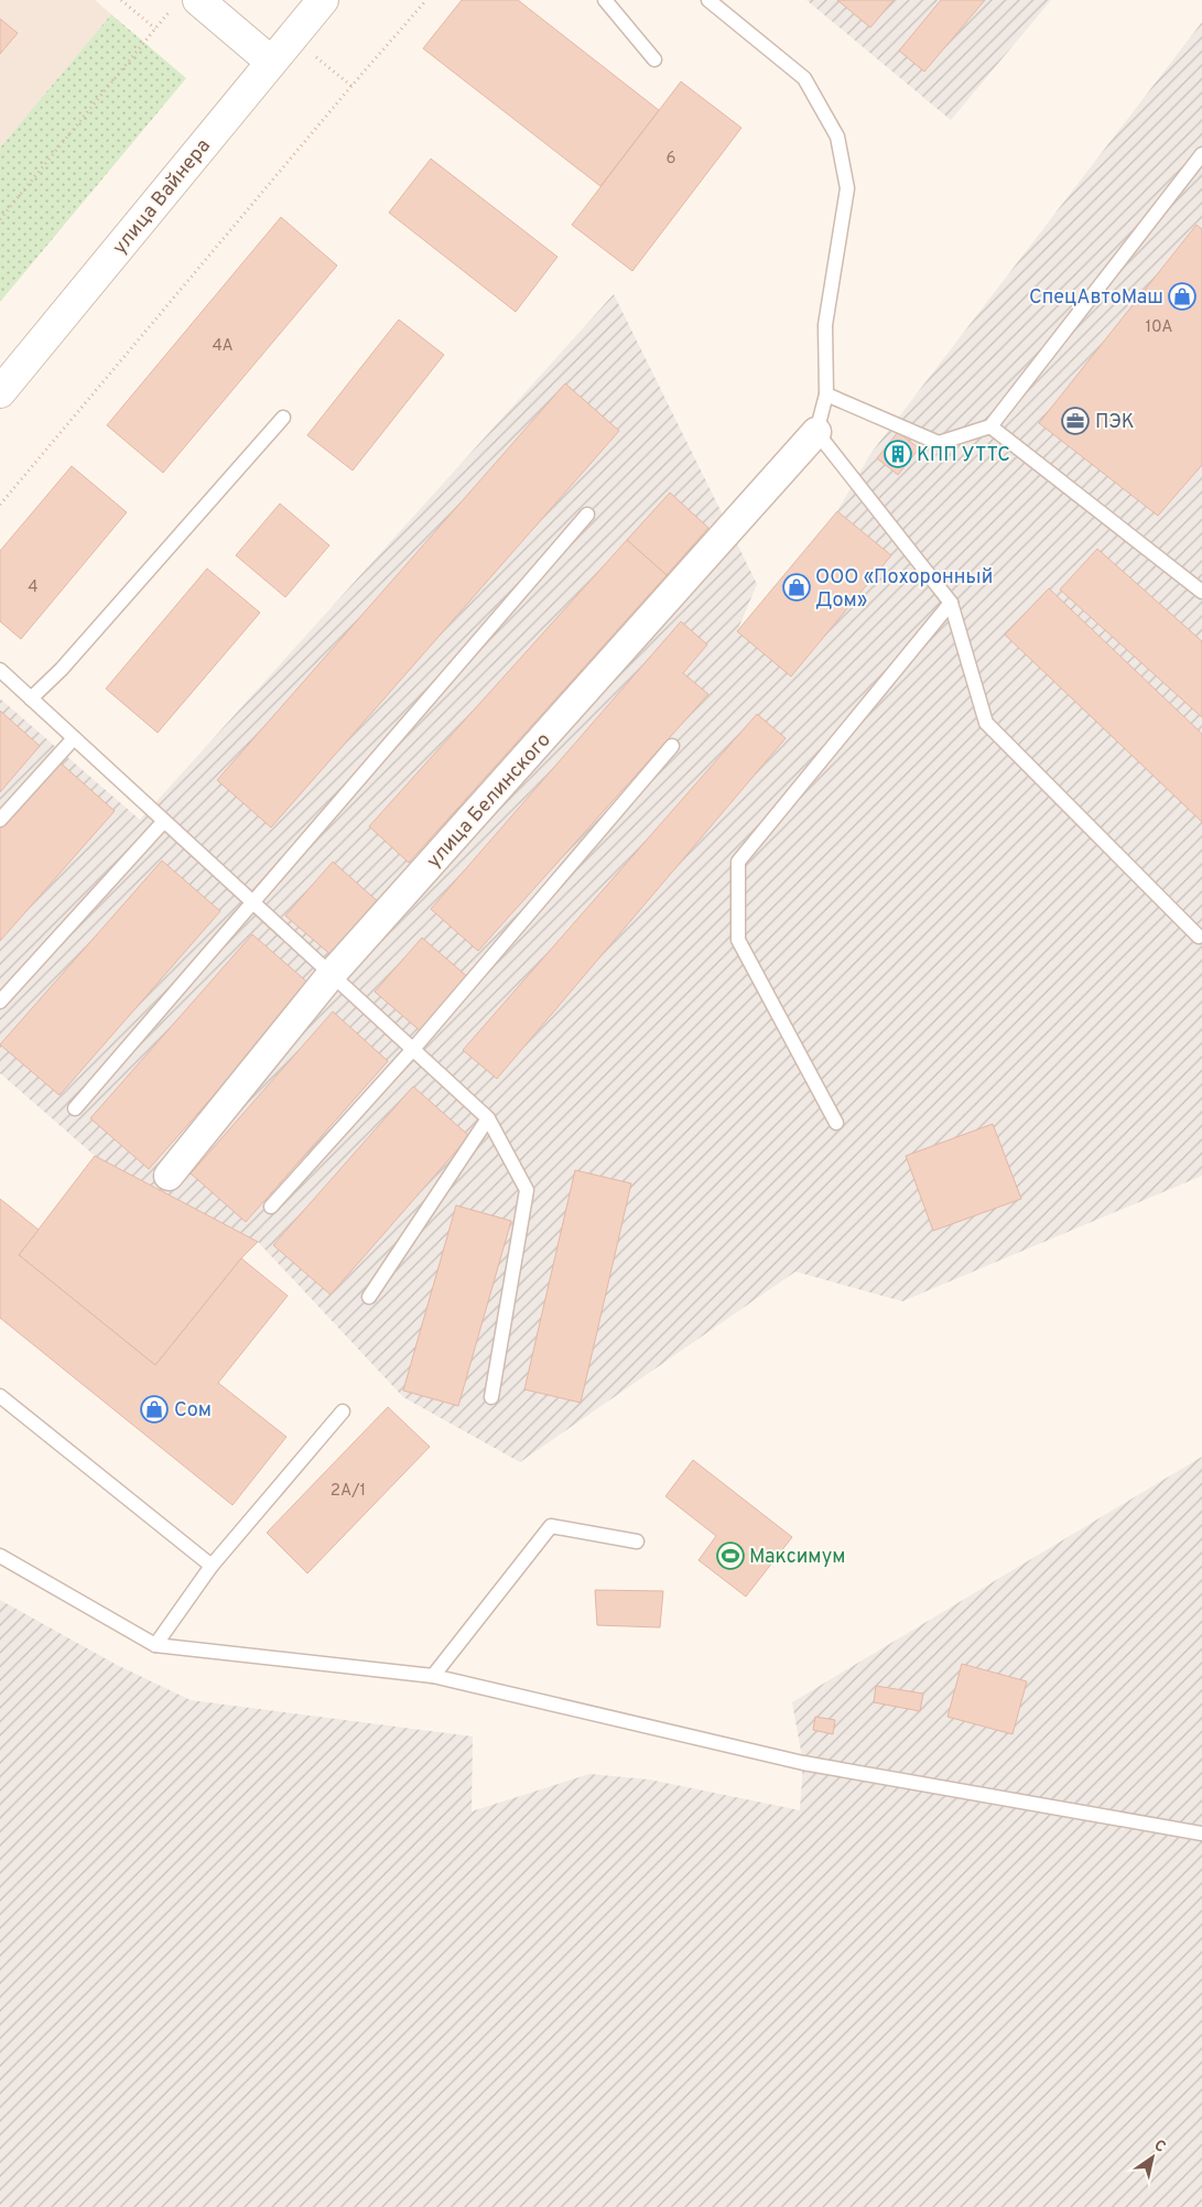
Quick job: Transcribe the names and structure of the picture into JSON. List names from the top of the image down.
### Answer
{
  "streets": {
    "main road": ["улица Вайнера"],
    "street": ["улица Белинского"]
  },
  "places": {
    "shop": ["СпецАвтоМаш", "ООО «Похоронный Дом»", "Сом"],
    "office": ["ПЭК"],
    "building": ["КПП УТТС"],
    "sports": ["Максимум"]
  },
  "house_numbers": [
    "6",
    "10А",
    "4А",
    "4",
    "2А/1"
  ],
  "north": "top right"
}
